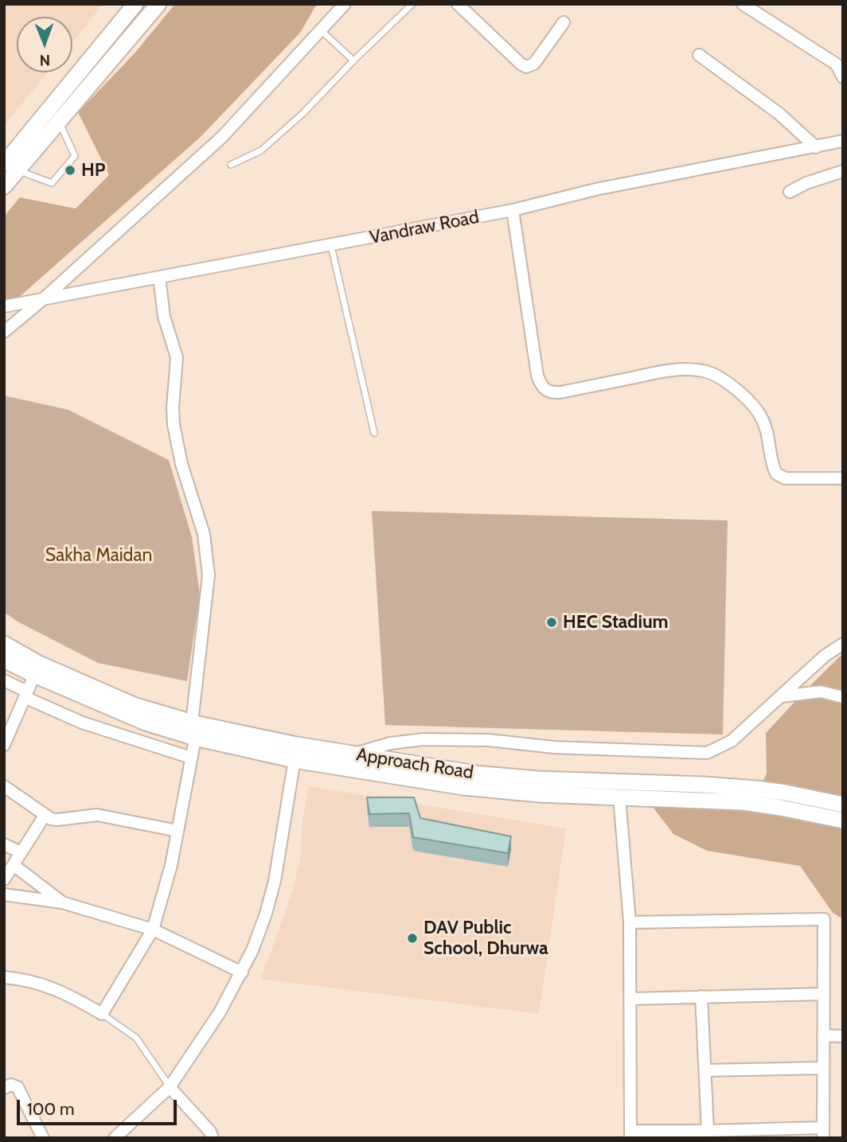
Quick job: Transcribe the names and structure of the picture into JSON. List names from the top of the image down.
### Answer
{
  "streets": {
    "street": ["Vandraw Road", "Approach Road"]
  },
  "parks": ["Sakha Maidan"],
  "places": ["HP", "HEC Stadium", "DAV Public School, Dhurwa"],
  "scale_bar": "100 m",
  "north": "bottom"
}
